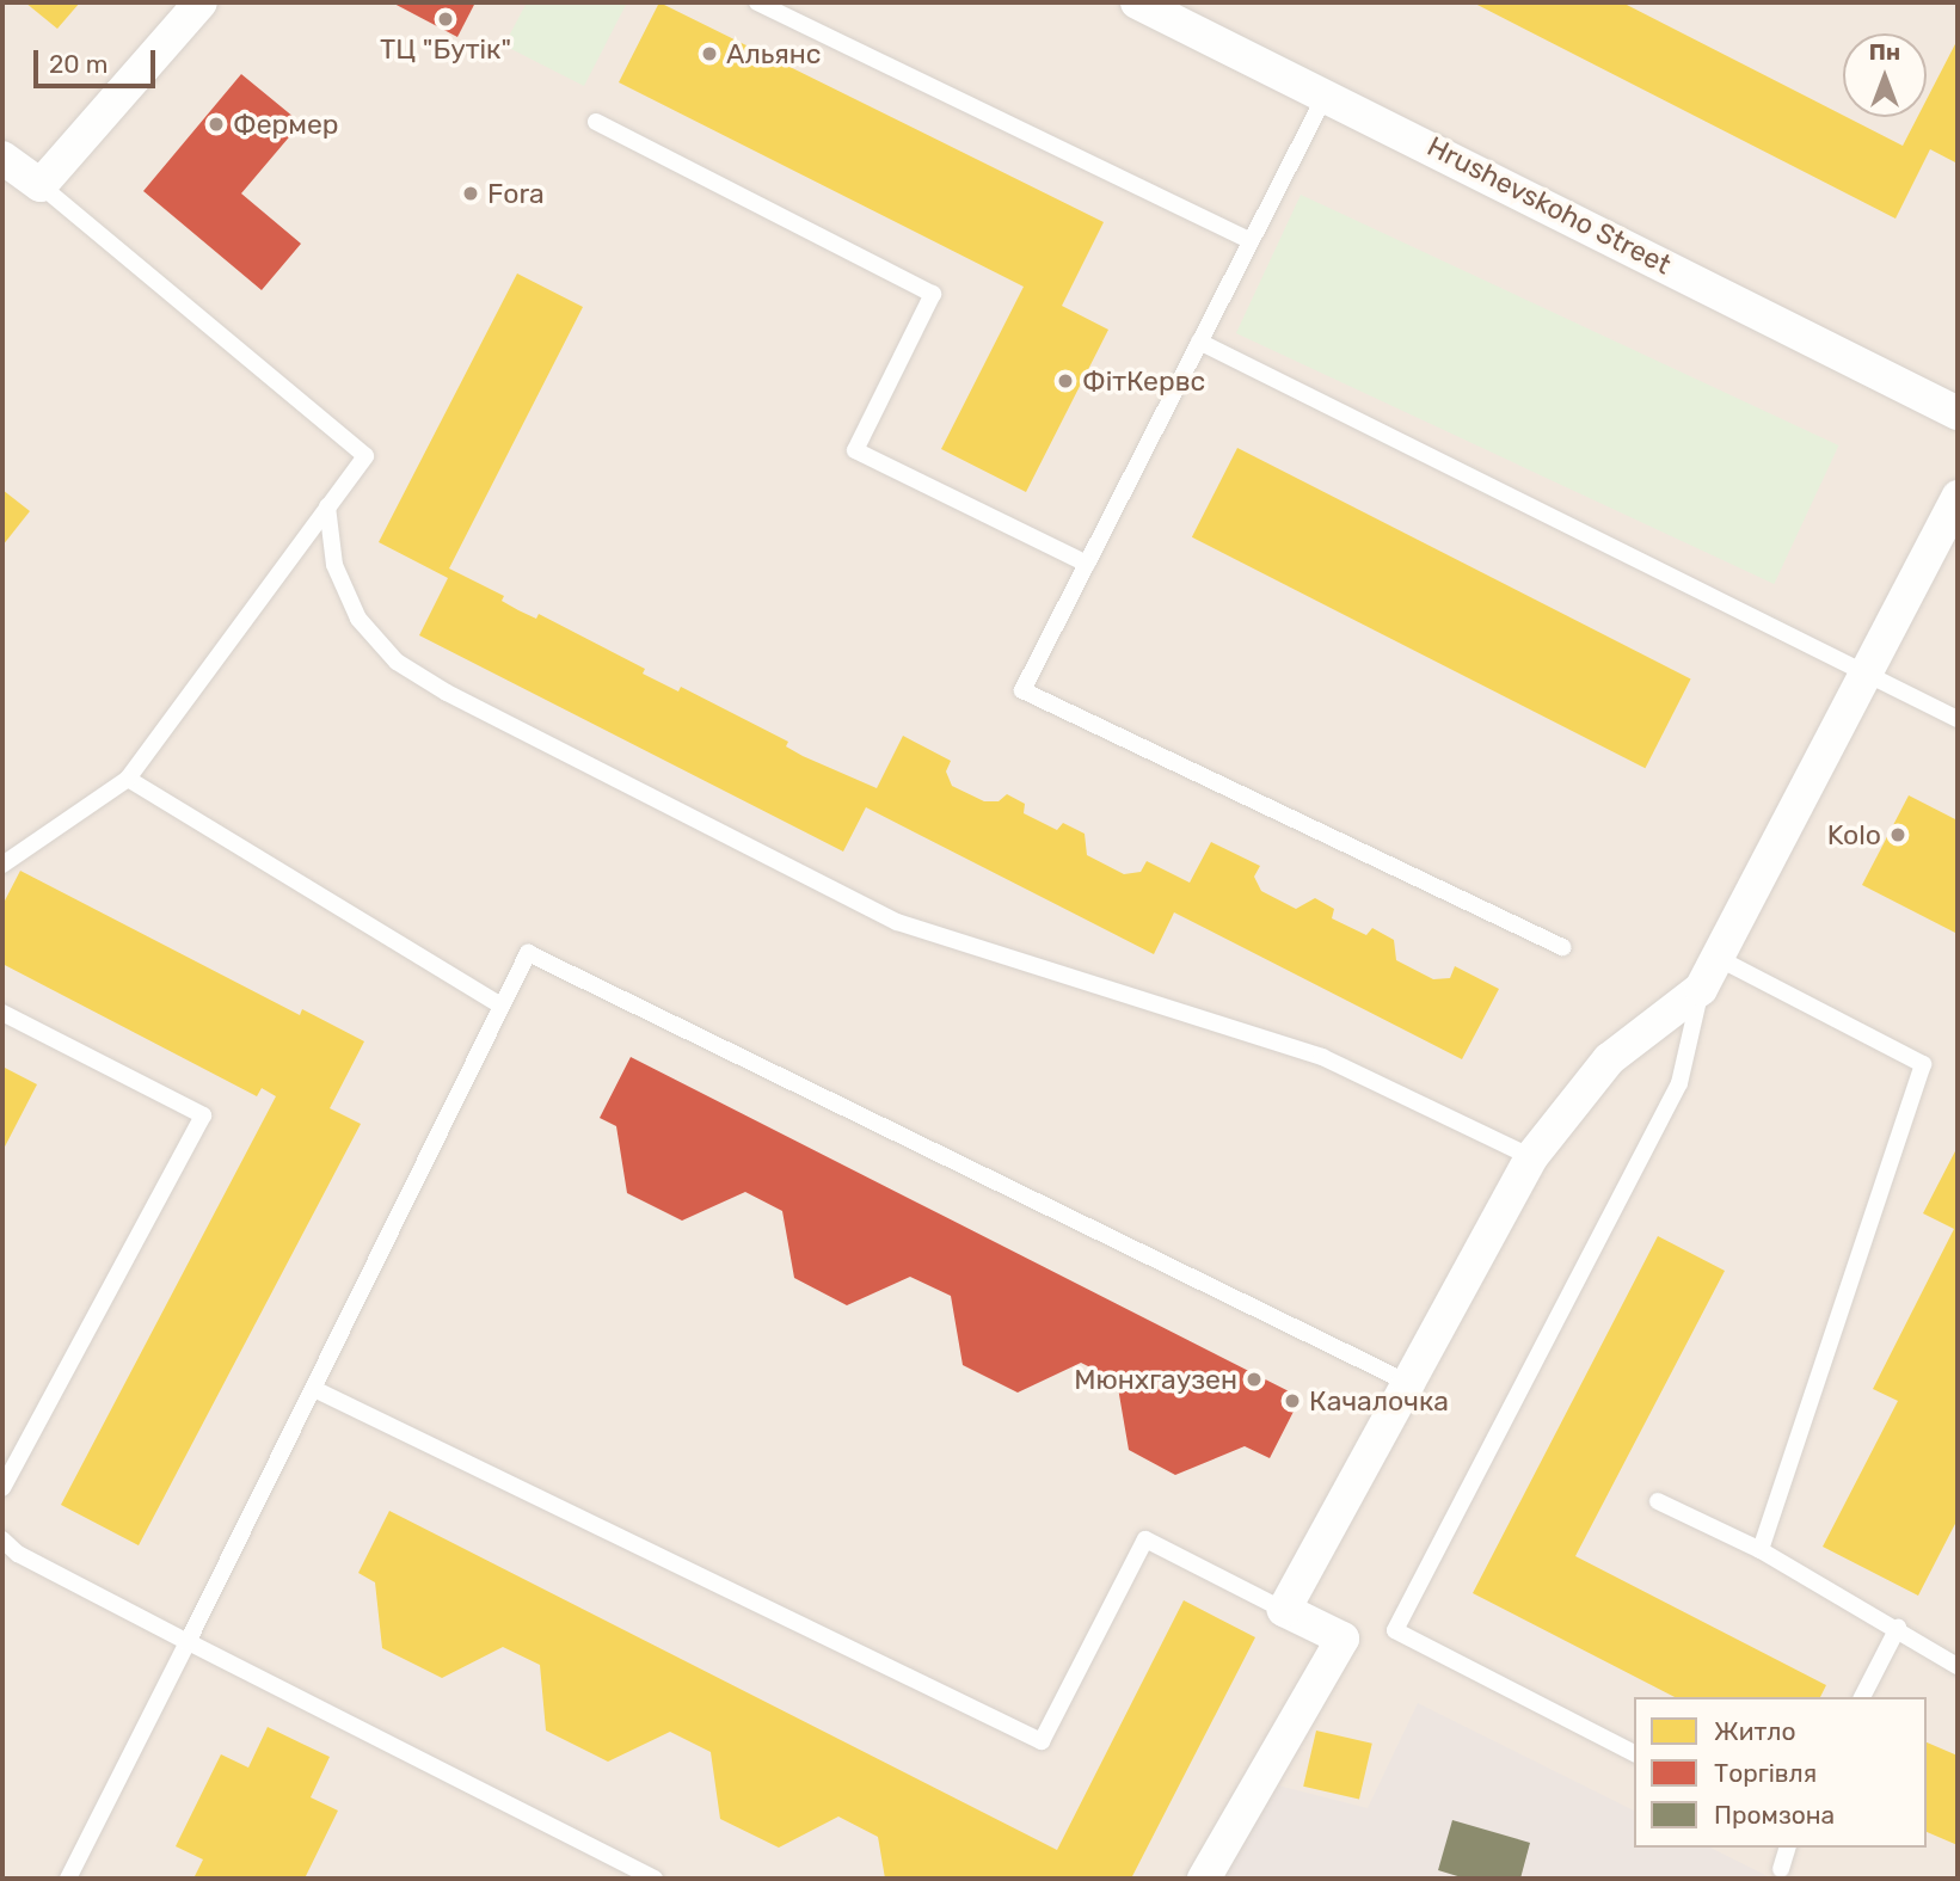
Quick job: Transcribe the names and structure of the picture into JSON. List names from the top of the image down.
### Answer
{
  "streets": {
    "street": ["Hrushevskoho Street"]
  },
  "places": [
    "ТЦ \"Бутік\"",
    "Альянс",
    "Фермер",
    "Fora",
    "ФітКервс",
    "Kolo",
    "Мюнхгаузен",
    "Качалочка"
  ],
  "legend": ["Житло", "Торгівля", "Промзона"],
  "scale_bar": "20 m",
  "north": "top"
}
